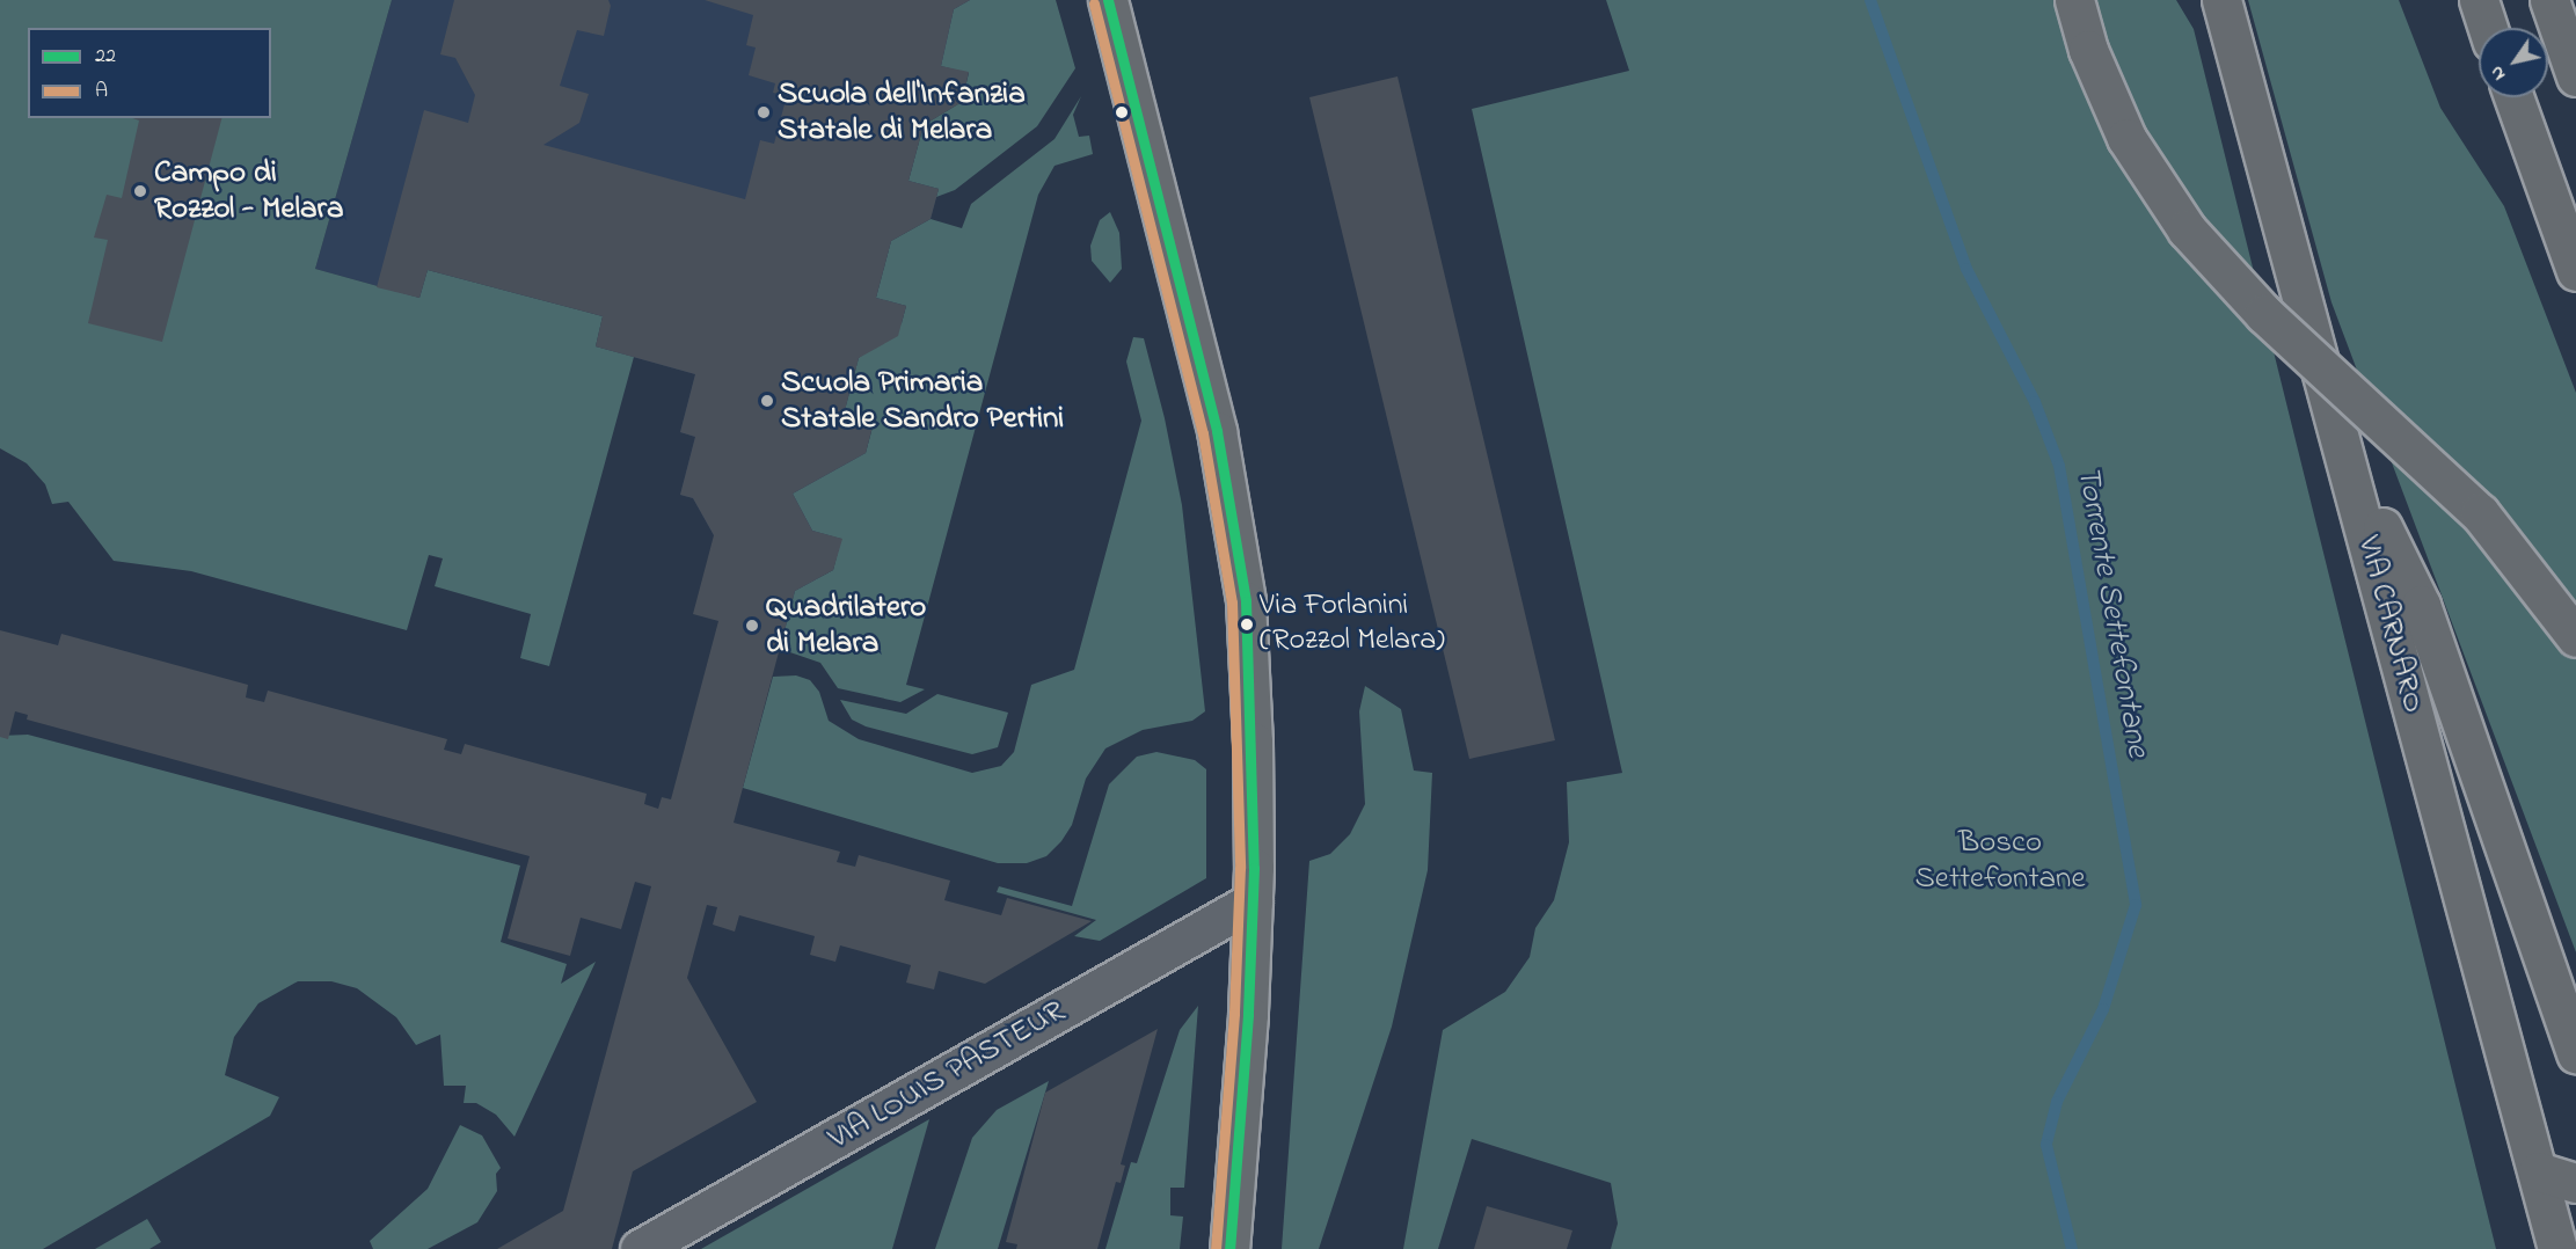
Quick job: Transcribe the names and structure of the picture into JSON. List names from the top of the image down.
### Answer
{
  "streets": {
    "main road": ["VIA CARNARO"],
    "street": ["VIA LOUIS PASTEUR"]
  },
  "water": ["Torrente Settefontane"],
  "parks": ["Bosco Settefontane"],
  "places": [
    "Scuola dell'Infanzia Statale di Melara",
    "Campo di Rozzol - Melara",
    "Scuola Primaria Statale Sandro Pertini",
    "Via Forlanini (Rozzol Melara)",
    "Quadrilatero di Melara"
  ],
  "lines": ["transit line 22", "transit line A"],
  "legend": ["22", "A"],
  "north": "bottom left"
}
